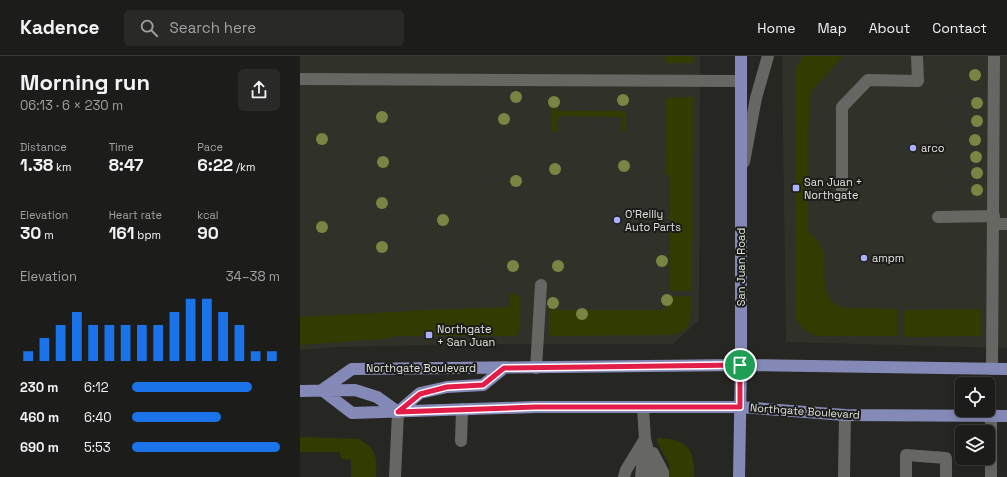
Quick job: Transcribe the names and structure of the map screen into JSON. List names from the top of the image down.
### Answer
{
  "streets": {
    "main road": ["San Juan Road", "Northgate Boulevard"]
  },
  "crossings": [
    ["San Juan Road", "Northgate Boulevard"]
  ],
  "places": {
    "other": ["arco", "O'Reilly Auto Parts", "ampm"],
    "transit": ["San Juan + Northgate", "Northgate + San Juan"]
  },
  "page": {
    "header": "Kadence",
    "search": "Search here",
    "nav": [
      "Home",
      "Map",
      "About",
      "Contact"
    ],
    "heading": ["Morning run", "06:13 · 6 × 230 m"],
    "stats": [
      ["Distance", "1.38 km"],
      ["Time", "8:47"],
      ["Pace", "6:22 /km"],
      ["Elevation", "30 m"],
      ["Heart rate", "161 bpm"],
      ["kcal", "90"]
    ],
    "chart": ["Elevation", "34–38 m"],
    "list": [
      {
        "name": "230 m",
        "note": "6:12"
      },
      {
        "name": "460 m",
        "note": "6:40"
      },
      {
        "name": "690 m",
        "note": "5:53"
      }
    ]
  }
}
